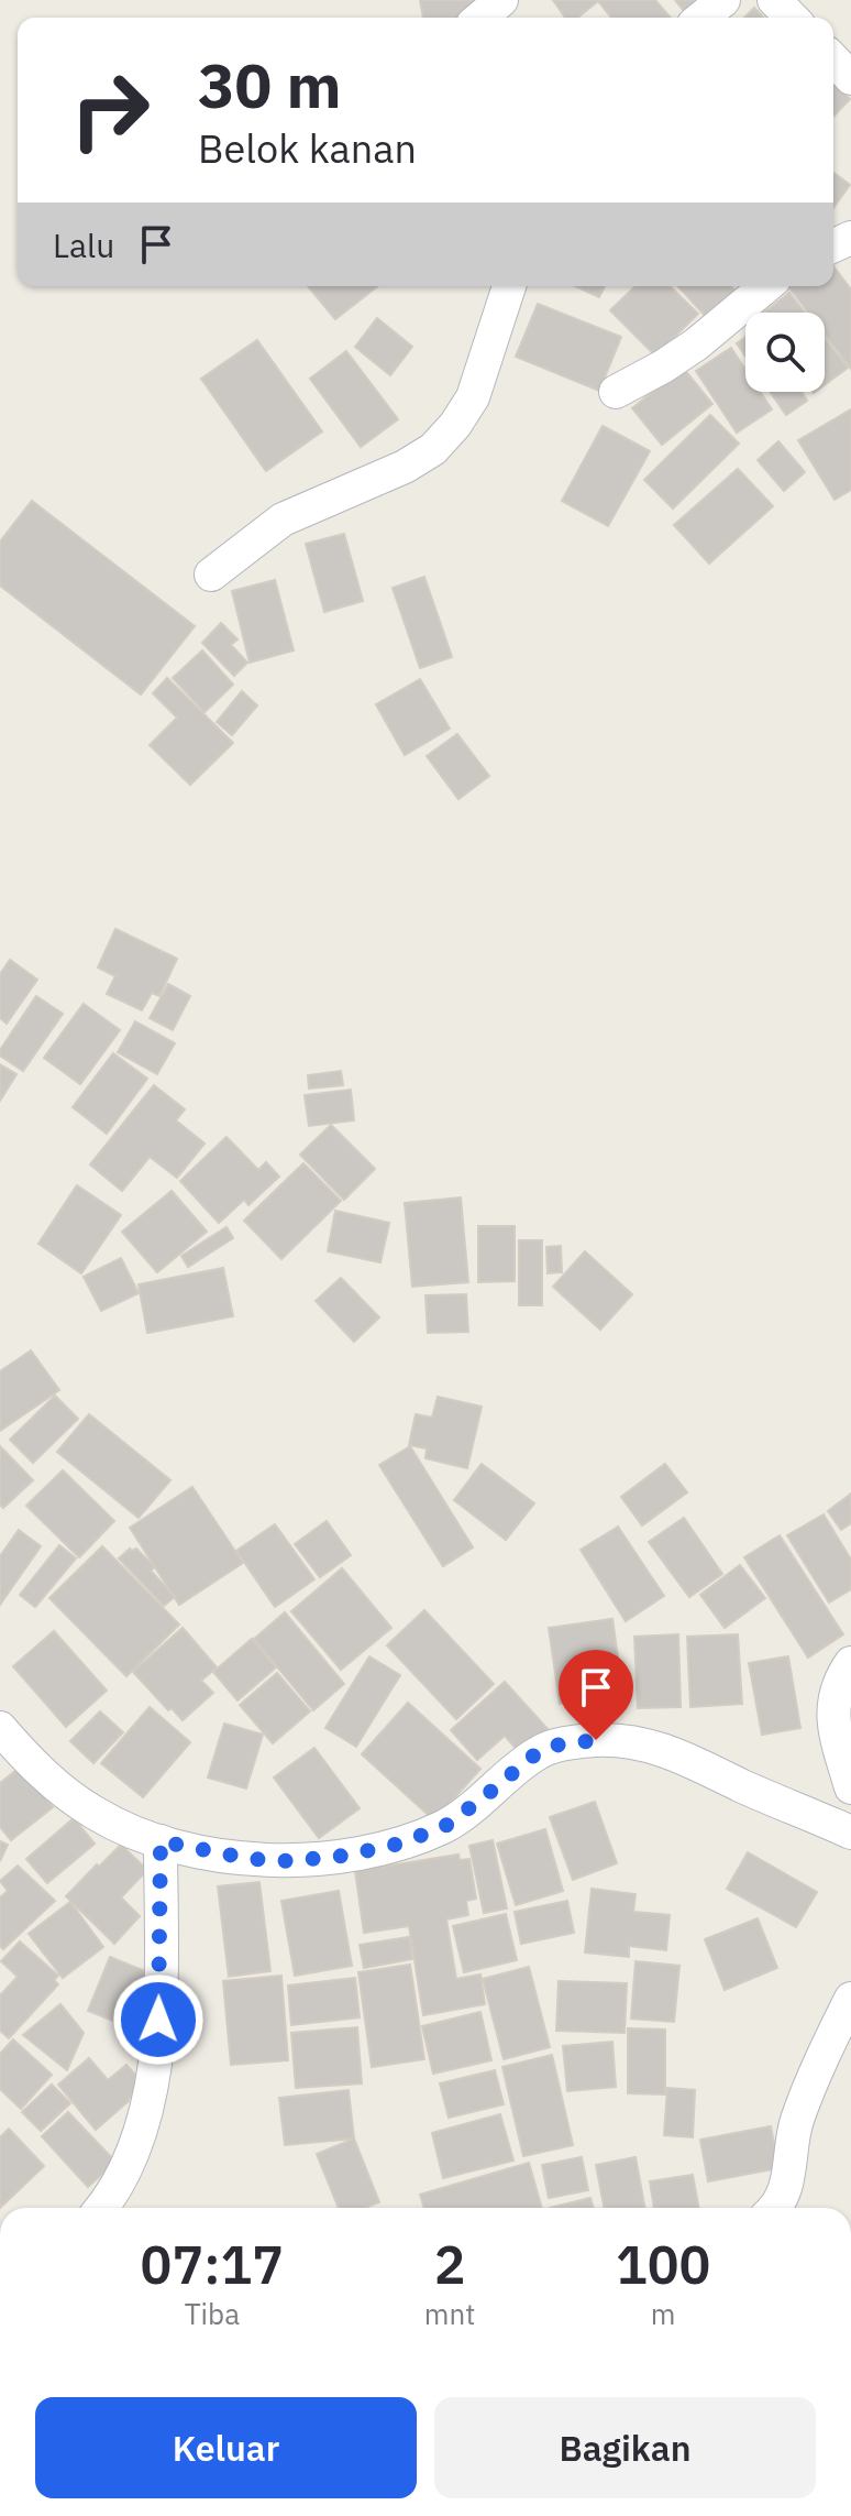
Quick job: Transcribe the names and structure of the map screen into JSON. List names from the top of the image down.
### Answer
{
  "page": {
    "turn": ["30 m", "Belok kanan"],
    "then": "Lalu",
    "eta": [
      "07:17",
      "Tiba",
      "2",
      "mnt",
      "100",
      "m"
    ],
    "buttons": ["Keluar", "Bagikan"]
  }
}
